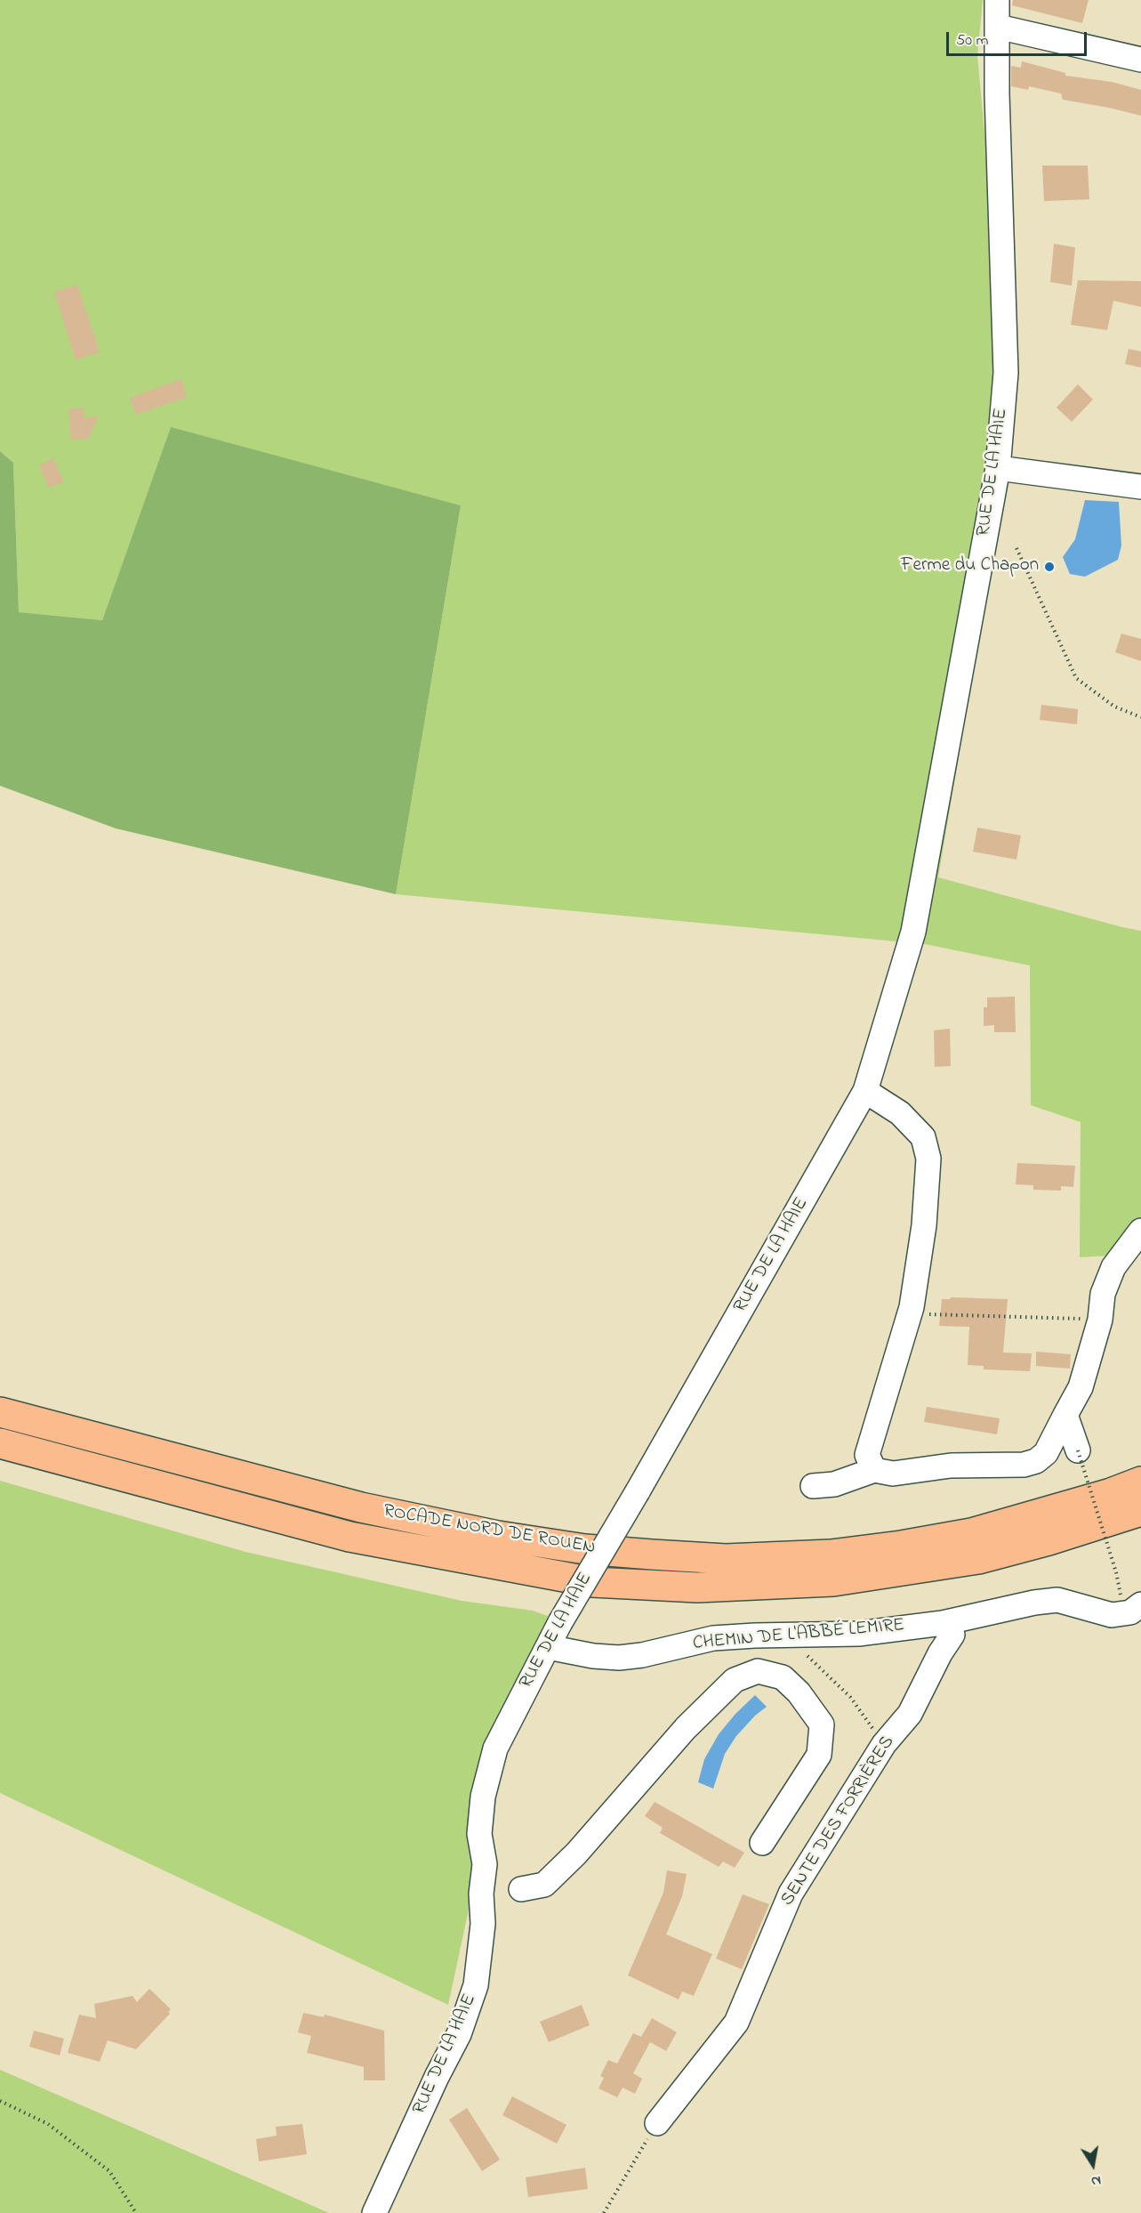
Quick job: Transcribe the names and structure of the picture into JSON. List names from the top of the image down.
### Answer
{
  "streets": {
    "highway": ["ROCADE NORD DE ROUEN"],
    "street": ["RUE DE LA HAIE", "CHEMIN DE L'ABBÉ LEMIRE", "SENTE DES FORRIÈRES"]
  },
  "crossings": [
    ["RUE DE LA HAIE", "CHEMIN DE L'ABBÉ LEMIRE"],
    ["CHEMIN DE L'ABBÉ LEMIRE", "SENTE DES FORRIÈRES"]
  ],
  "places": ["Ferme du Chapon"],
  "scale_bar": "50 m",
  "north": "bottom"
}
